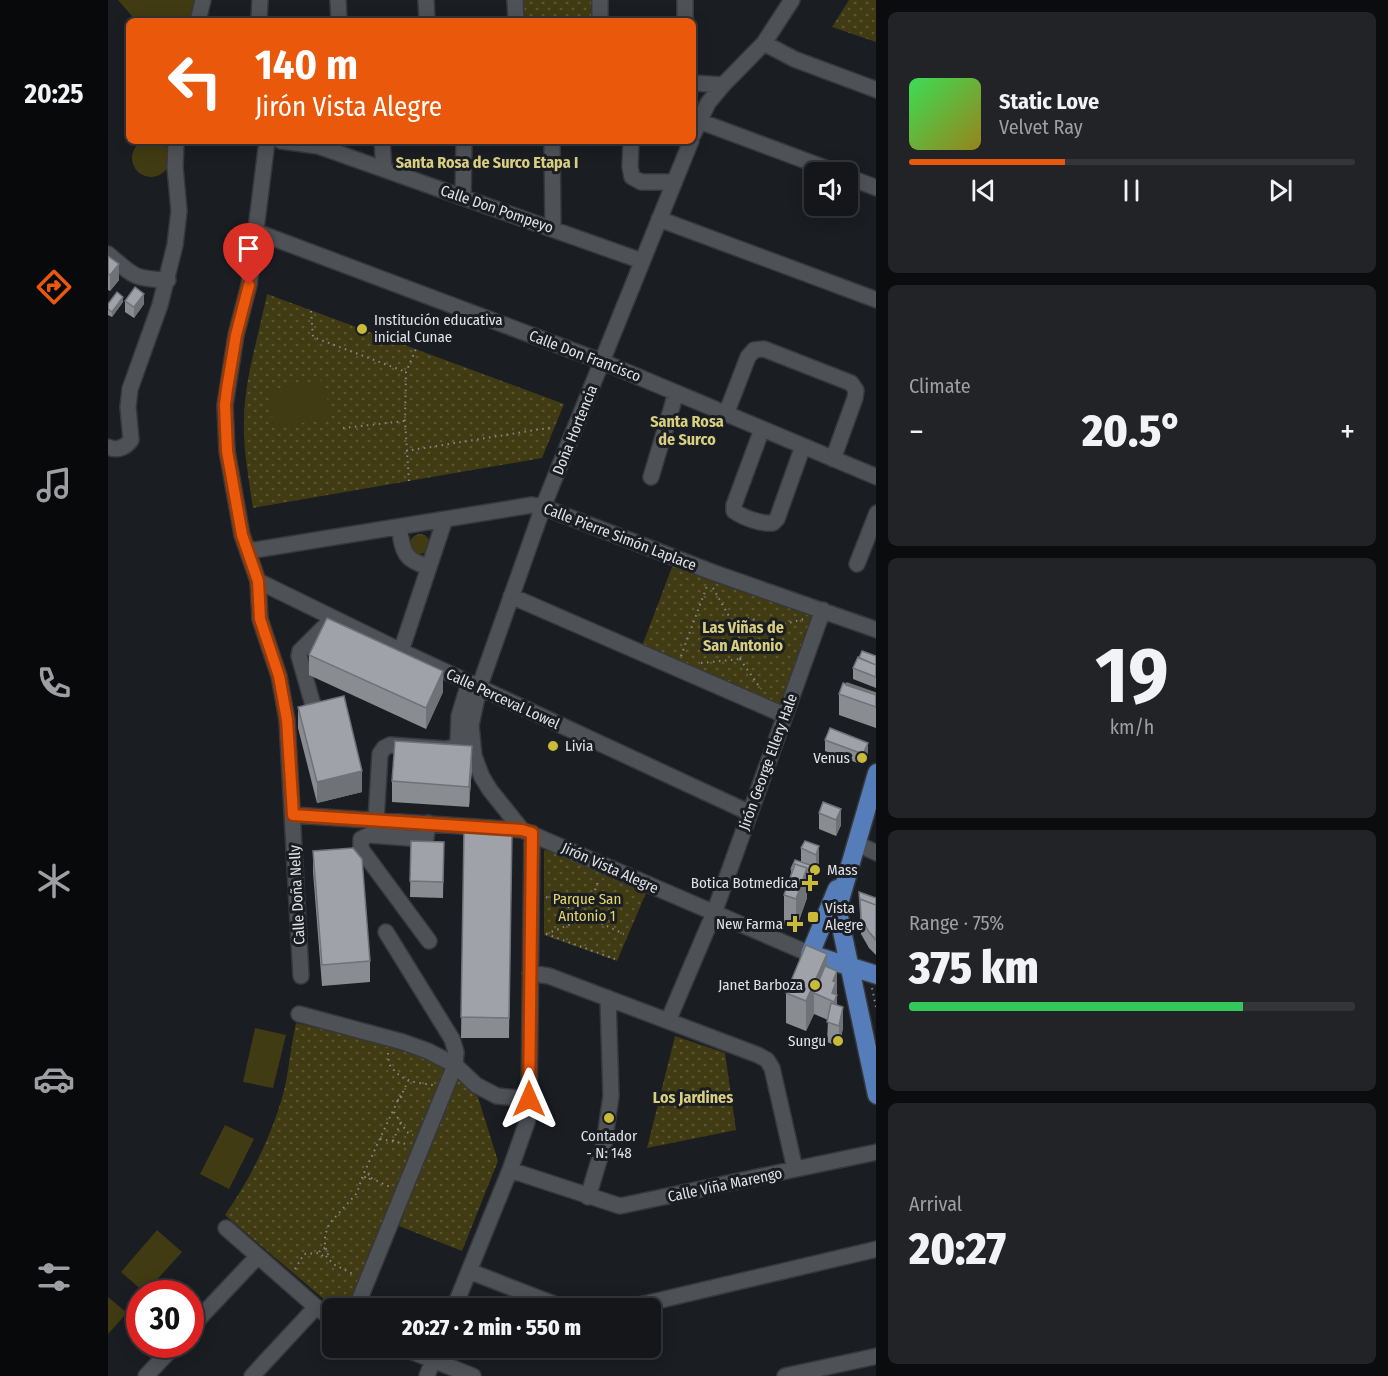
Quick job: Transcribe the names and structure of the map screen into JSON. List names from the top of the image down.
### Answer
{
  "streets": {
    "street": [
      "Calle Don Pompeyo",
      "Calle Don Francisco",
      "Doña Hortencia",
      "Calle Pierre Simón Laplace",
      "Calle Perceval Lowel",
      "Jirón George Ellery Hale",
      "Jirón Vista Alegre",
      "Calle Doña Nelly",
      "Calle Viña Marengo"
    ]
  },
  "crossings": [
    ["Calle Don Pompeyo", "Doña Hortencia"],
    ["Calle Don Francisco", "Doña Hortencia"],
    ["Calle Don Francisco", "Calle Doña Nelly"],
    ["Doña Hortencia", "Calle Pierre Simón Laplace"],
    ["Doña Hortencia", "Calle Perceval Lowel"],
    ["Calle Pierre Simón Laplace", "Jirón George Ellery Hale"],
    ["Calle Pierre Simón Laplace", "Calle Doña Nelly"],
    ["Calle Perceval Lowel", "Jirón George Ellery Hale"],
    ["Calle Perceval Lowel", "Calle Doña Nelly"],
    ["Jirón George Ellery Hale", "Jirón Vista Alegre"],
    ["Jirón George Ellery Hale", "Calle Viña Marengo"],
    ["Jirón Vista Alegre", "Calle Doña Nelly"]
  ],
  "districts": [
    "Santa Rosa de Surco Etapa I",
    "Santa Rosa de Surco",
    "Las Viñas de San Antonio",
    "Los Jardines"
  ],
  "parks": ["Parque San Antonio 1"],
  "places": {
    "other": [
      "Institución educativa inicial Cunae",
      "Livia",
      "Venus",
      "Mass",
      "Janet Barboza",
      "Sungu",
      "Contador - N: 148"
    ],
    "health": ["Botica Botmedica", "New Farma"],
    "transit": ["Vista Alegre"]
  },
  "page": {
    "tabs": "20:25",
    "turn": ["140 m", "Jirón Vista Alegre"],
    "song": ["Static Love", "Velvet Ray"],
    "tile": [
      "Climate",
      ["19", "km/h"],
      ["Range · 75%", "375 km"],
      ["Arrival", "20:27"]
    ],
    "heat": ["−", "20.5°", "+"],
    "limit": "30",
    "trip": "20:27 · 2 min · 550 m"
  }
}
